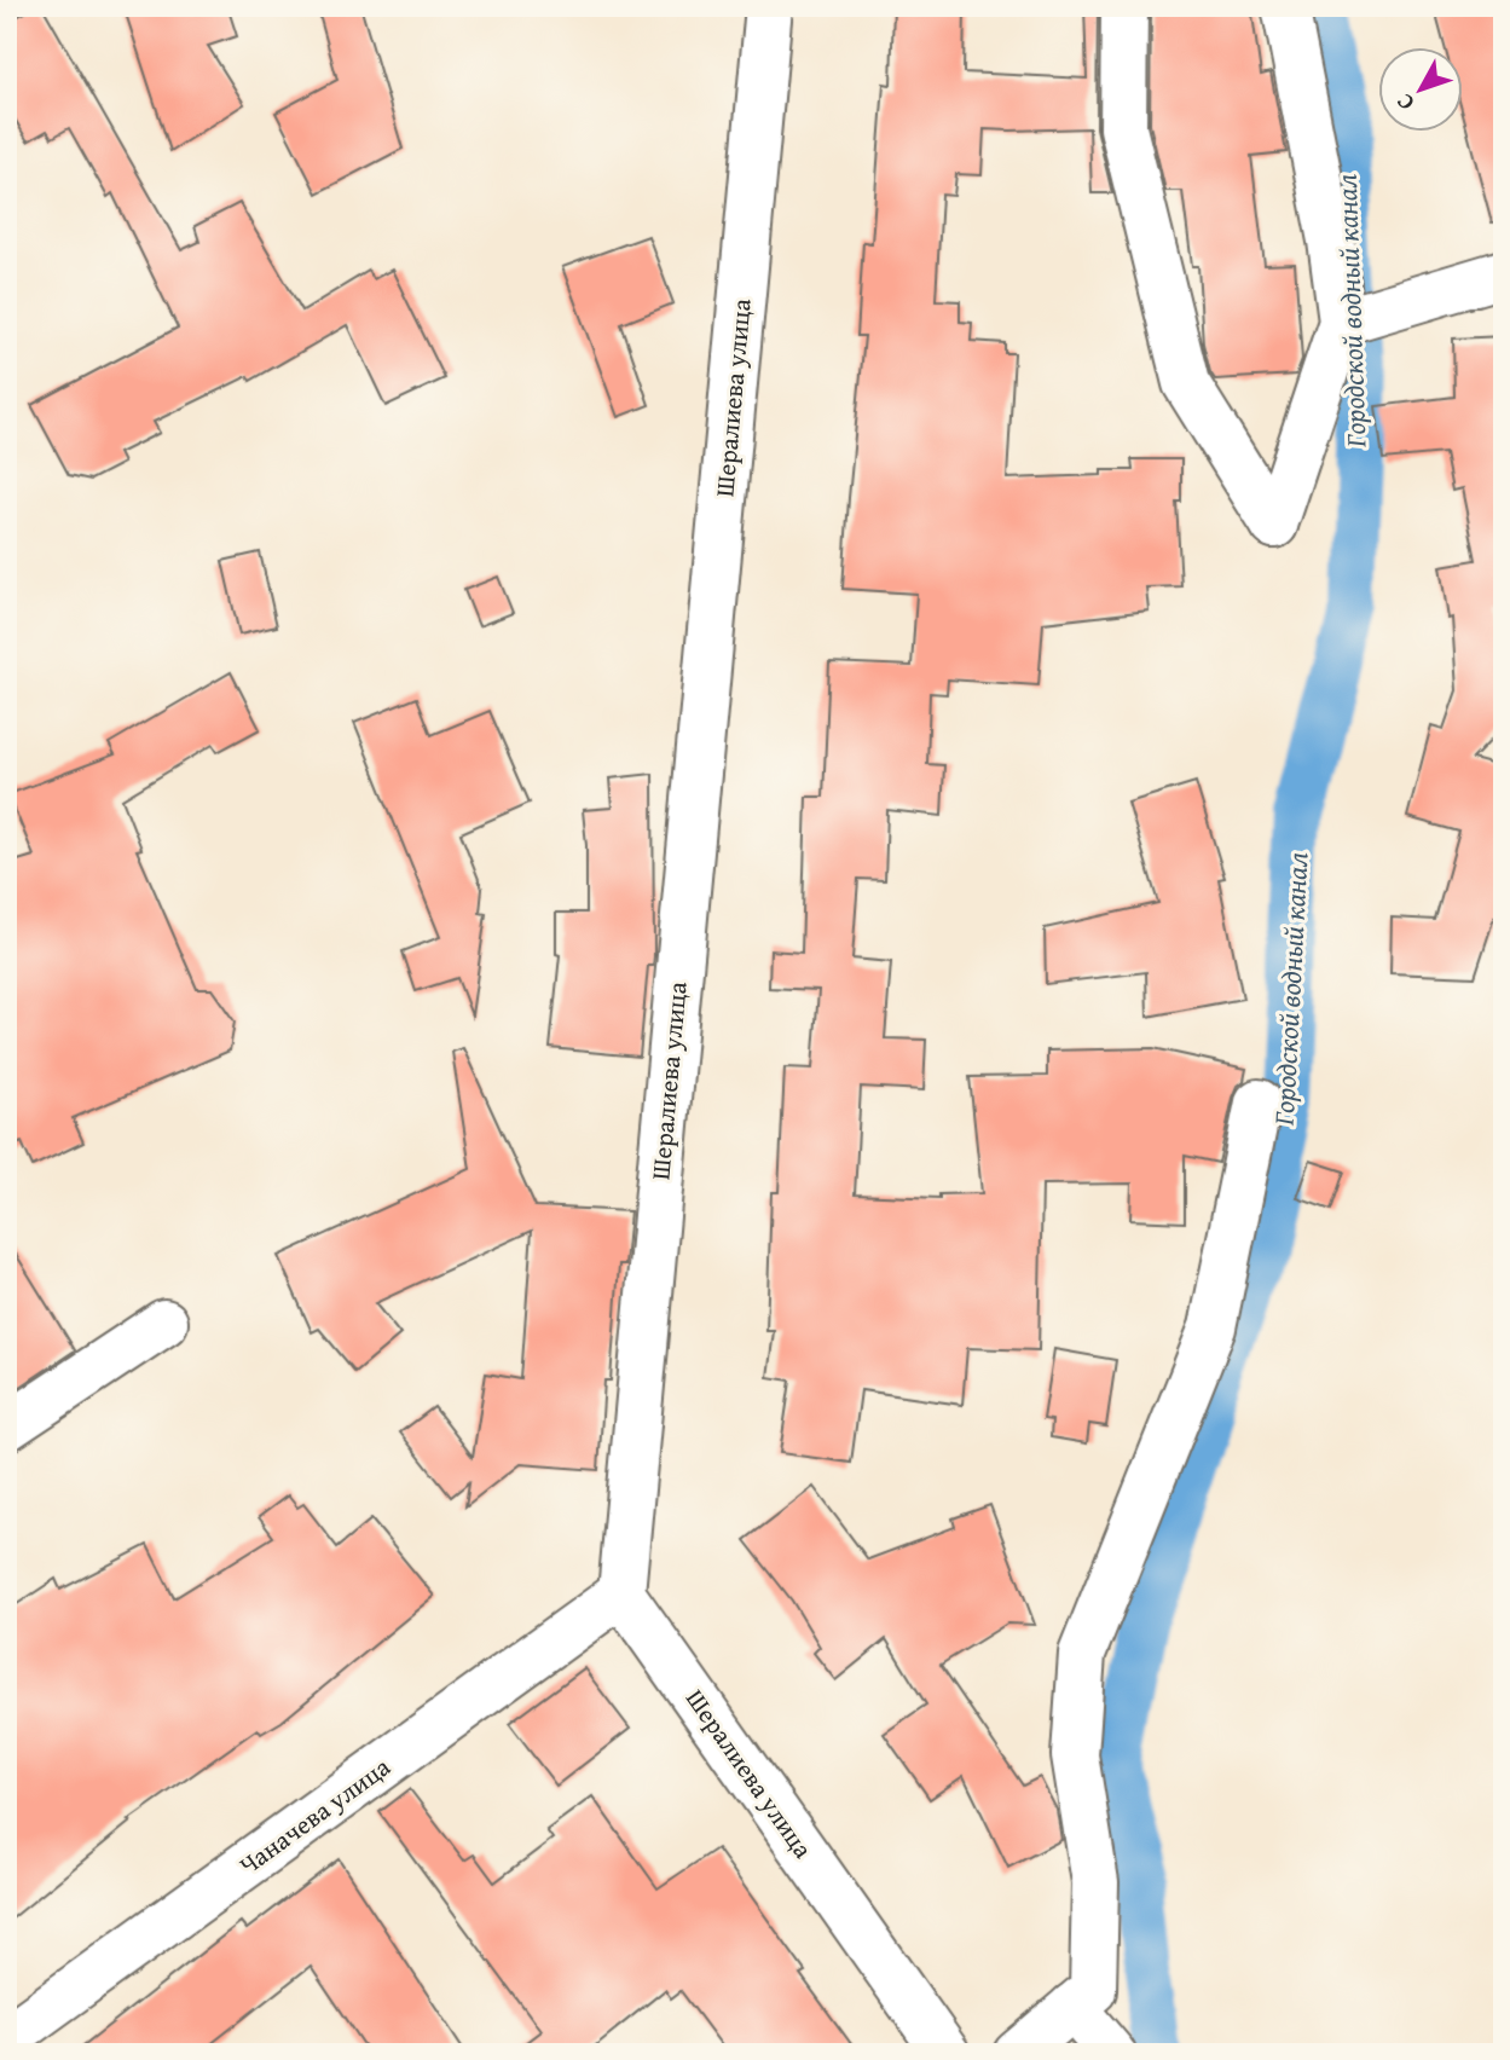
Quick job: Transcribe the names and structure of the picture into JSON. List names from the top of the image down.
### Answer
{
  "streets": {
    "street": ["Шералиева улица", "Чаначева улица"]
  },
  "crossings": [
    ["Шералиева улица", "Чаначева улица"]
  ],
  "water": ["Городской водный канал"],
  "north": "bottom left"
}
